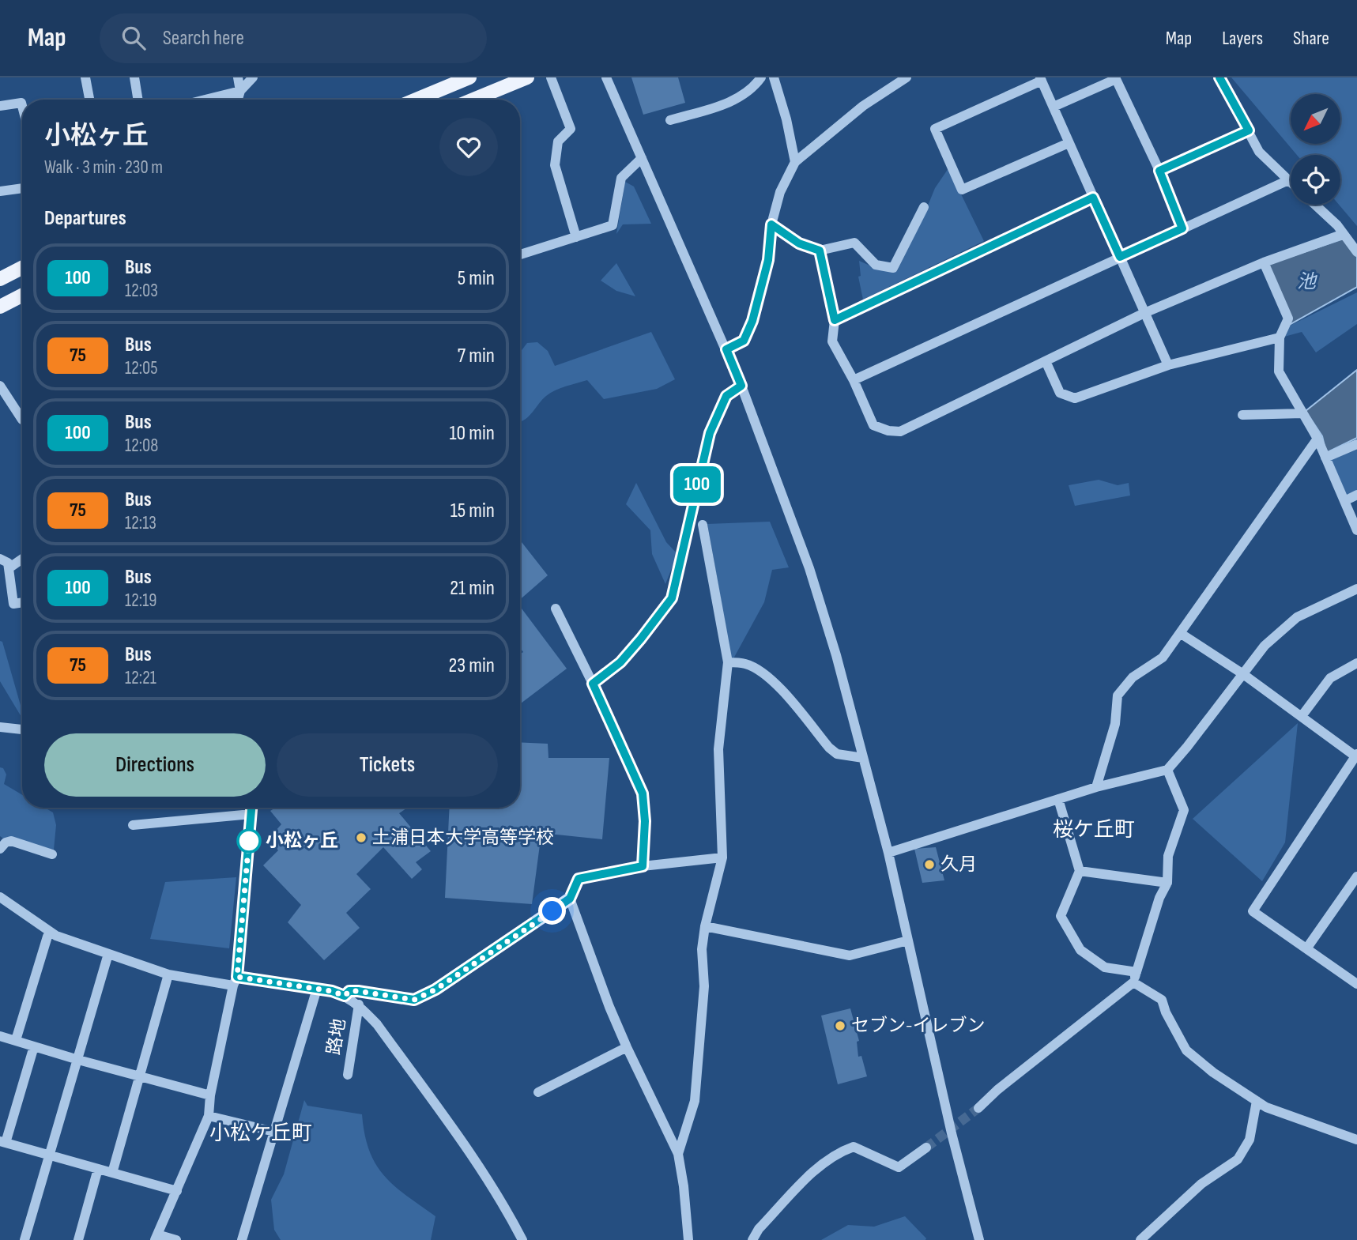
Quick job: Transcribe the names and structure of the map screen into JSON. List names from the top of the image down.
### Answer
{
  "streets": {
    "street": ["路地"]
  },
  "districts": ["桜ケ丘町", "小松ケ丘町"],
  "water": ["池"],
  "places": [
    "土浦日本大学高等学校",
    "小松ヶ丘",
    "久月",
    "セブン-イレブン"
  ],
  "lines": ["bus line 100"],
  "north": "bottom left",
  "page": {
    "header": "Map",
    "search": "Search here",
    "nav": ["Map", "Layers", "Share"],
    "on_map": "100",
    "heading": [
      ["小松ヶ丘", "Walk · 3 min · 230 m"],
      "Departures"
    ],
    "list": [
      {
        "mark": "100",
        "name": "Bus",
        "note": "12:03",
        "value": "5 min"
      },
      {
        "mark": "75",
        "name": "Bus",
        "note": "12:05",
        "value": "7 min"
      },
      {
        "mark": "100",
        "name": "Bus",
        "note": "12:08",
        "value": "10 min"
      },
      {
        "mark": "75",
        "name": "Bus",
        "note": "12:13",
        "value": "15 min"
      },
      {
        "mark": "100",
        "name": "Bus",
        "note": "12:19",
        "value": "21 min"
      },
      {
        "mark": "75",
        "name": "Bus",
        "note": "12:21",
        "value": "23 min"
      }
    ],
    "buttons": ["Directions", "Tickets"]
  }
}
